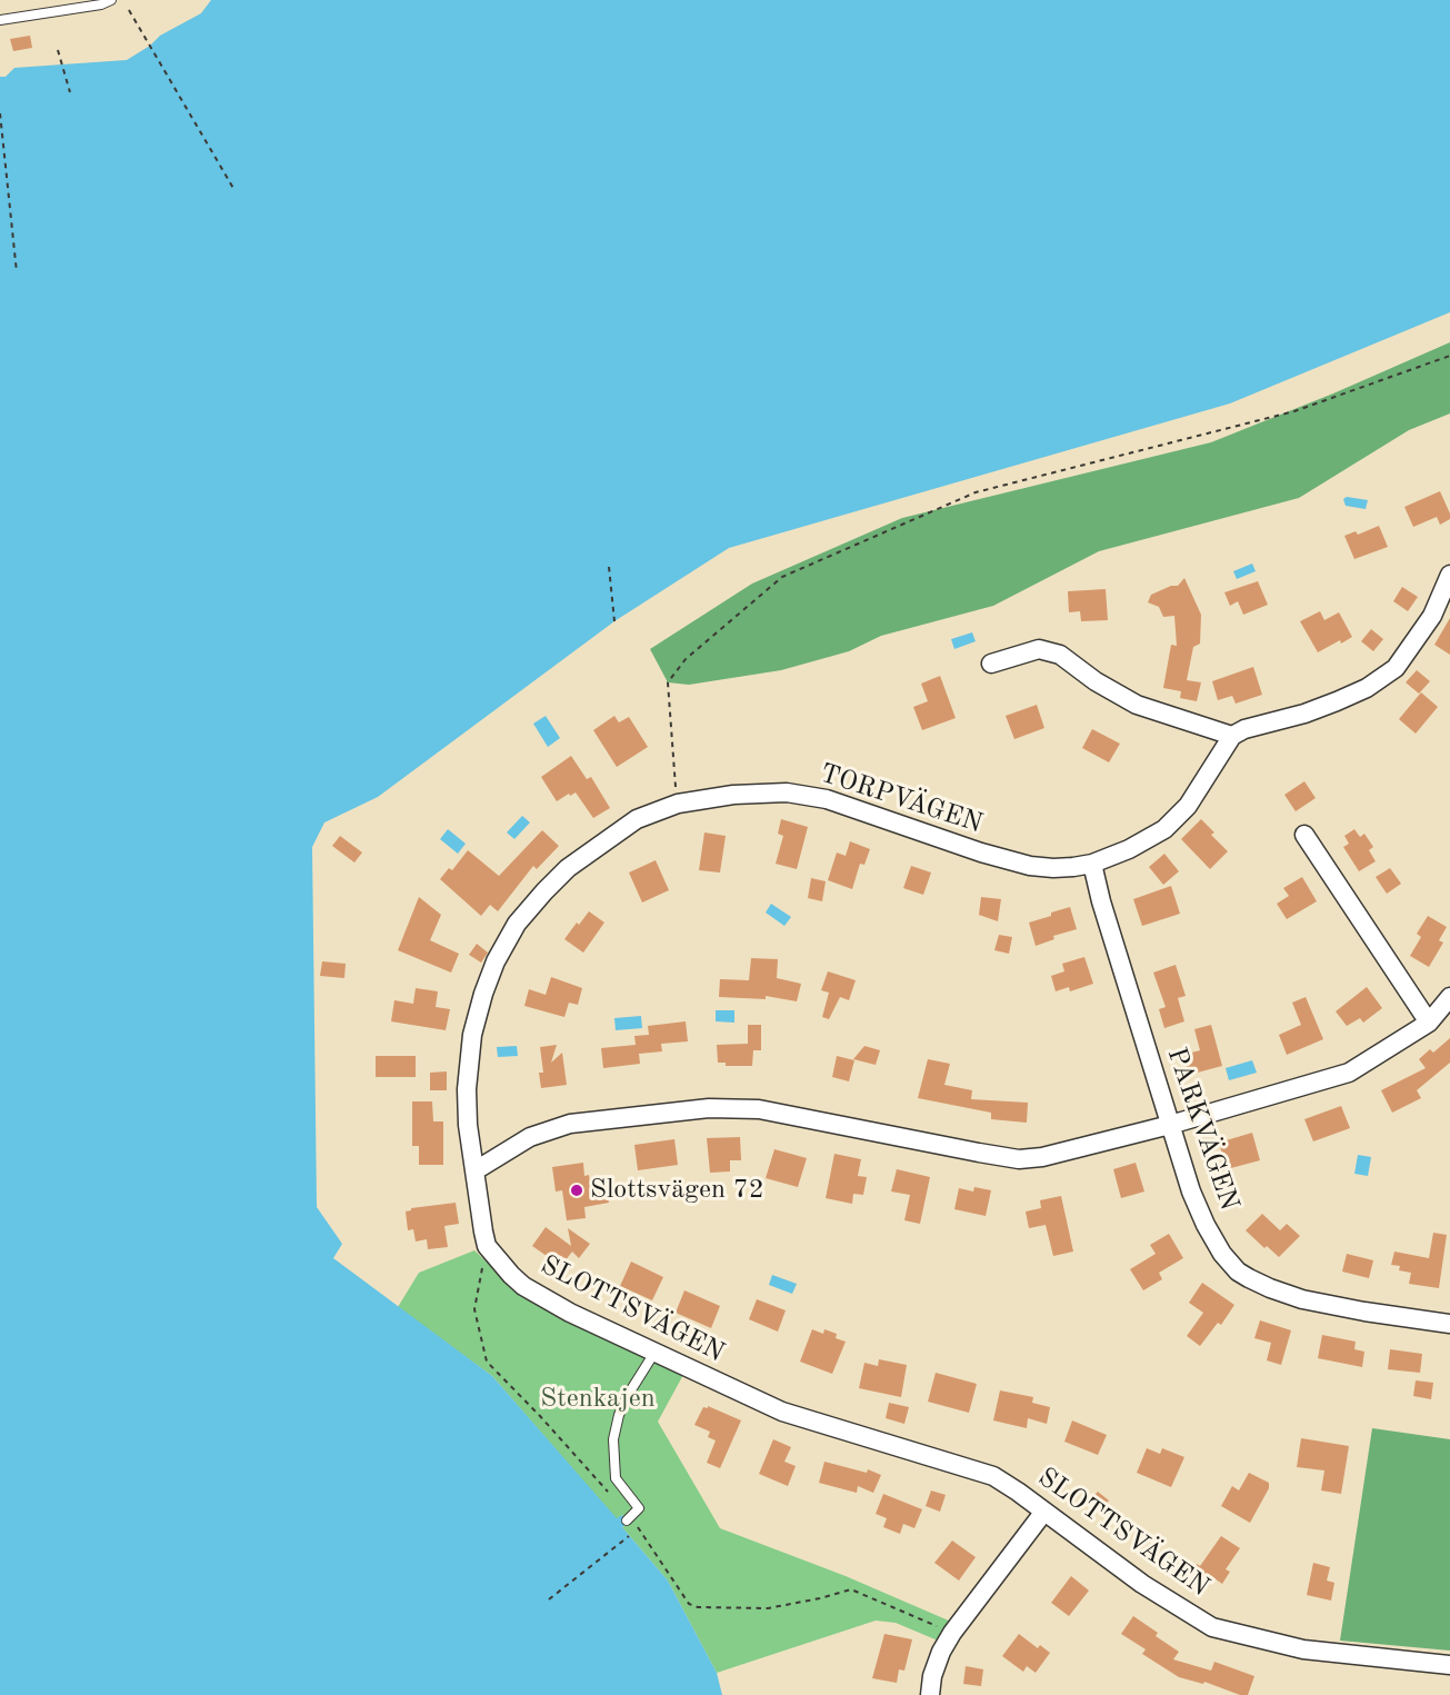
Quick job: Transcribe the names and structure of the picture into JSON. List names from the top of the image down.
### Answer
{
  "streets": {
    "street": ["TORPVÄGEN", "PARKVÄGEN", "SLOTTSVÄGEN"]
  },
  "crossings": [
    ["TORPVÄGEN", "PARKVÄGEN"],
    ["TORPVÄGEN", "SLOTTSVÄGEN"]
  ],
  "parks": ["Stenkajen"],
  "places": ["Slottsvägen 72"]
}
